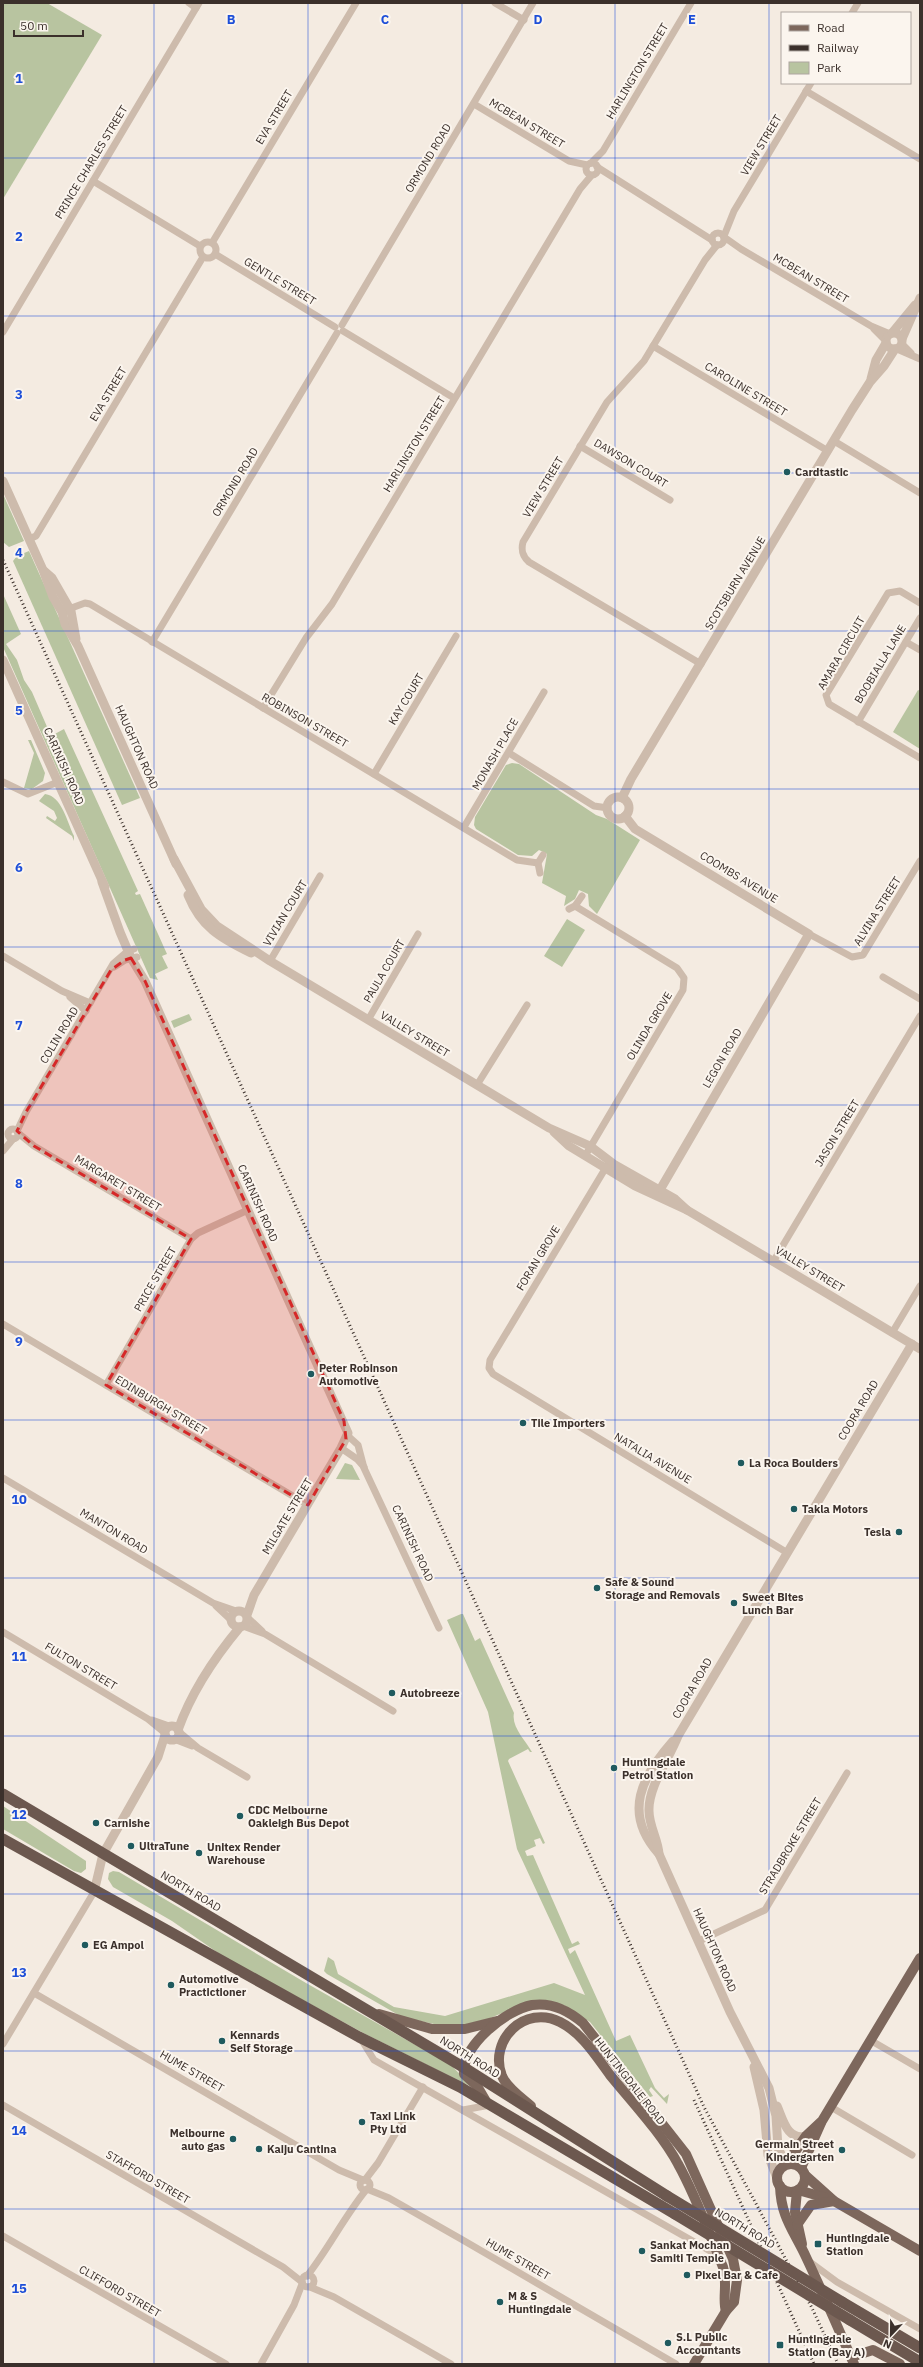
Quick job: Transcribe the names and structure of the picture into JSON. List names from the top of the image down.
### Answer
{
  "streets": {
    "highway": ["NORTH ROAD"],
    "main road": ["HAUGHTON ROAD", "HUNTINGDALE ROAD"],
    "street": [
      "HARLINGTON STREET",
      "EVA STREET",
      "MCBEAN STREET",
      "VIEW STREET",
      "ORMOND ROAD",
      "PRINCE CHARLES STREET",
      "GENTLE STREET",
      "CAROLINE STREET",
      "DAWSON COURT",
      "SCOTSBURN AVENUE",
      "AMARA CIRCUIT",
      "BOOBIALLA LANE",
      "KAY COURT",
      "ROBINSON STREET",
      "MONASH PLACE",
      "CARINISH ROAD",
      "COOMBS AVENUE",
      "ALVINA STREET",
      "VIVIAN COURT",
      "PAULA COURT",
      "OLINDA GROVE",
      "VALLEY STREET",
      "COLIN ROAD",
      "LEGON ROAD",
      "JASON STREET",
      "MARGARET STREET",
      "FORAN GROVE",
      "PRICE STREET",
      "EDINBURGH STREET",
      "COORA ROAD",
      "NATALIA AVENUE",
      "MILGATE STREET",
      "MANTON ROAD",
      "FULTON STREET",
      "STRADBROKE STREET",
      "HUME STREET",
      "STAFFORD STREET",
      "CLIFFORD STREET"
    ]
  },
  "crossings": [
    ["HARLINGTON STREET", "MCBEAN STREET"],
    ["HARLINGTON STREET", "GENTLE STREET"],
    ["HARLINGTON STREET", "ROBINSON STREET"],
    ["EVA STREET", "GENTLE STREET"],
    ["EVA STREET", "HAUGHTON ROAD"],
    ["MCBEAN STREET", "VIEW STREET"],
    ["MCBEAN STREET", "ORMOND ROAD"],
    ["MCBEAN STREET", "SCOTSBURN AVENUE"],
    ["VIEW STREET", "CAROLINE STREET"],
    ["VIEW STREET", "DAWSON COURT"],
    ["VIEW STREET", "SCOTSBURN AVENUE"],
    ["ORMOND ROAD", "GENTLE STREET"],
    ["ORMOND ROAD", "ROBINSON STREET"],
    ["CAROLINE STREET", "SCOTSBURN AVENUE"],
    ["SCOTSBURN AVENUE", "COOMBS AVENUE"],
    ["AMARA CIRCUIT", "BOOBIALLA LANE"],
    ["KAY COURT", "ROBINSON STREET"],
    ["ROBINSON STREET", "HAUGHTON ROAD"],
    ["ROBINSON STREET", "MONASH PLACE"],
    ["HAUGHTON ROAD", "VALLEY STREET"],
    ["HAUGHTON ROAD", "COORA ROAD"],
    ["HAUGHTON ROAD", "STRADBROKE STREET"],
    ["CARINISH ROAD", "COLIN ROAD"],
    ["CARINISH ROAD", "PRICE STREET"],
    ["CARINISH ROAD", "MILGATE STREET"],
    ["COOMBS AVENUE", "ALVINA STREET"],
    ["COOMBS AVENUE", "LEGON ROAD"],
    ["VIVIAN COURT", "VALLEY STREET"],
    ["PAULA COURT", "VALLEY STREET"],
    ["OLINDA GROVE", "VALLEY STREET"],
    ["VALLEY STREET", "LEGON ROAD"],
    ["VALLEY STREET", "JASON STREET"],
    ["VALLEY STREET", "FORAN GROVE"],
    ["VALLEY STREET", "COORA ROAD"],
    ["COLIN ROAD", "MARGARET STREET"],
    ["MARGARET STREET", "PRICE STREET"],
    ["FORAN GROVE", "NATALIA AVENUE"],
    ["PRICE STREET", "EDINBURGH STREET"],
    ["EDINBURGH STREET", "MILGATE STREET"],
    ["COORA ROAD", "NATALIA AVENUE"],
    ["MILGATE STREET", "MANTON ROAD"],
    ["NORTH ROAD", "HUNTINGDALE ROAD"]
  ],
  "places": {
    "other": [
      "Cardtastic",
      "Peter Robinson Automotive",
      "Tile Importers",
      "La Roca Boulders",
      "Takla Motors",
      "Tesla",
      "Safe & Sound Storage and Removals",
      "Sweet Bites Lunch Bar",
      "Autobreeze",
      "Huntingdale Petrol Station",
      "CDC Melbourne Oakleigh Bus Depot",
      "Carnishe",
      "UltraTune",
      "Unitex Render Warehouse",
      "EG Ampol",
      "Automotive Practictioner",
      "Kennards Self Storage",
      "Taxi Link Pty Ltd",
      "Melbourne auto gas",
      "Kaiju Cantina",
      "Germain Street Kindergarten",
      "Sankat Mochan Samiti Temple",
      "Pixel Bar & Cafe",
      "M & S Huntingdale",
      "S.L Public Accountants"
    ],
    "transit": ["Huntingdale Station", "Huntingdale Station (Bay A)"]
  },
  "legend": ["Road", "Railway", "Park"],
  "scale_bar": "50 m",
  "north": "bottom",
  "grid": {
    "columns": [
      "B",
      "C",
      "D",
      "E"
    ],
    "rows": [
      "1",
      "2",
      "3",
      "4",
      "5",
      "6",
      "7",
      "8",
      "9",
      "10",
      "11",
      "12",
      "13",
      "14",
      "15"
    ]
  }
}
